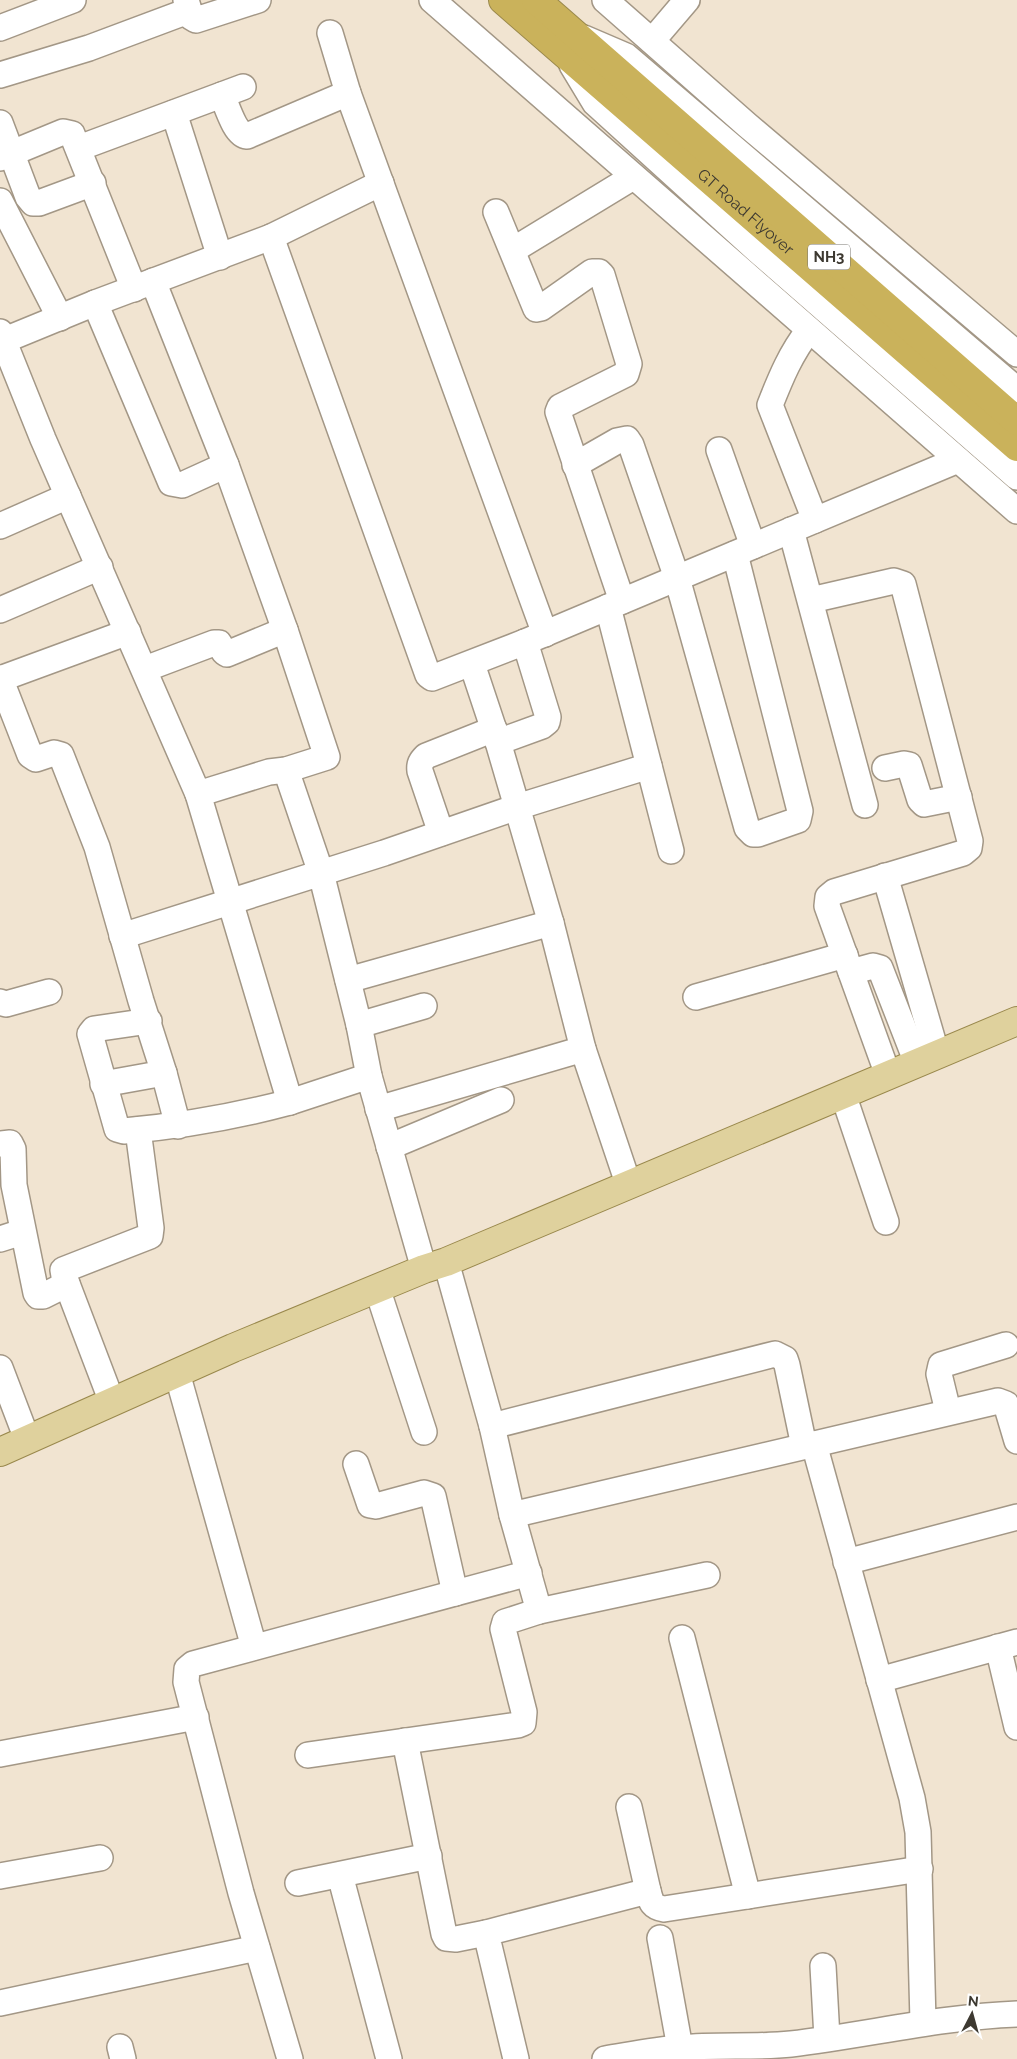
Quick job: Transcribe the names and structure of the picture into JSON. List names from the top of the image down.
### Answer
{
  "streets": {
    "highway": ["GT Road Flyover", "NH3"]
  },
  "crossings": [
    ["GT Road Flyover", "NH3"]
  ],
  "north": "top"
}
